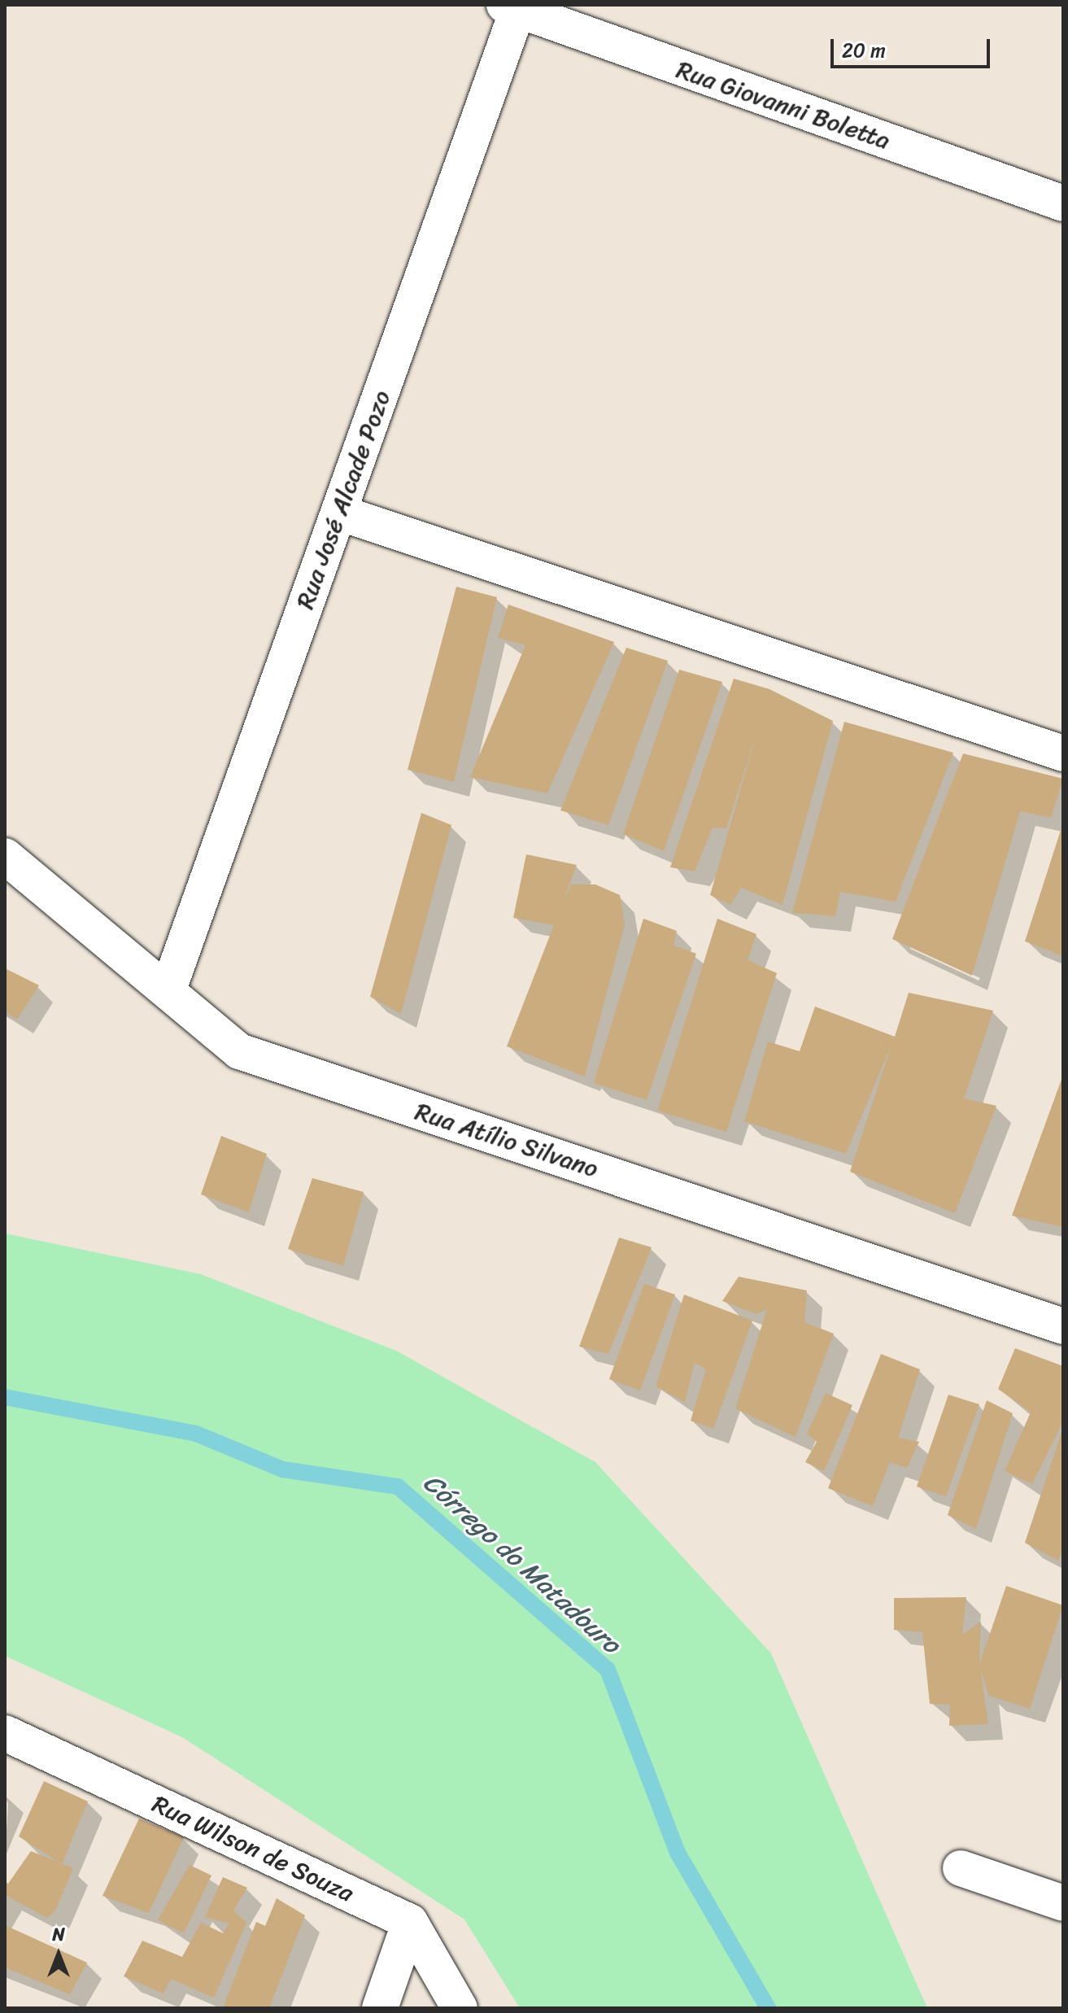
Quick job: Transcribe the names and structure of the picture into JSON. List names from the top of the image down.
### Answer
{
  "streets": {
    "street": [
      "Rua Giovanni Boletta",
      "Rua José Alcade Pozo",
      "Rua Atílio Silvano",
      "Rua Wilson de Souza"
    ]
  },
  "crossings": [
    ["Rua Giovanni Boletta", "Rua José Alcade Pozo"],
    ["Rua José Alcade Pozo", "Rua Atílio Silvano"]
  ],
  "water": ["Córrego do Matadouro"],
  "scale_bar": "20 m",
  "north": "top"
}
